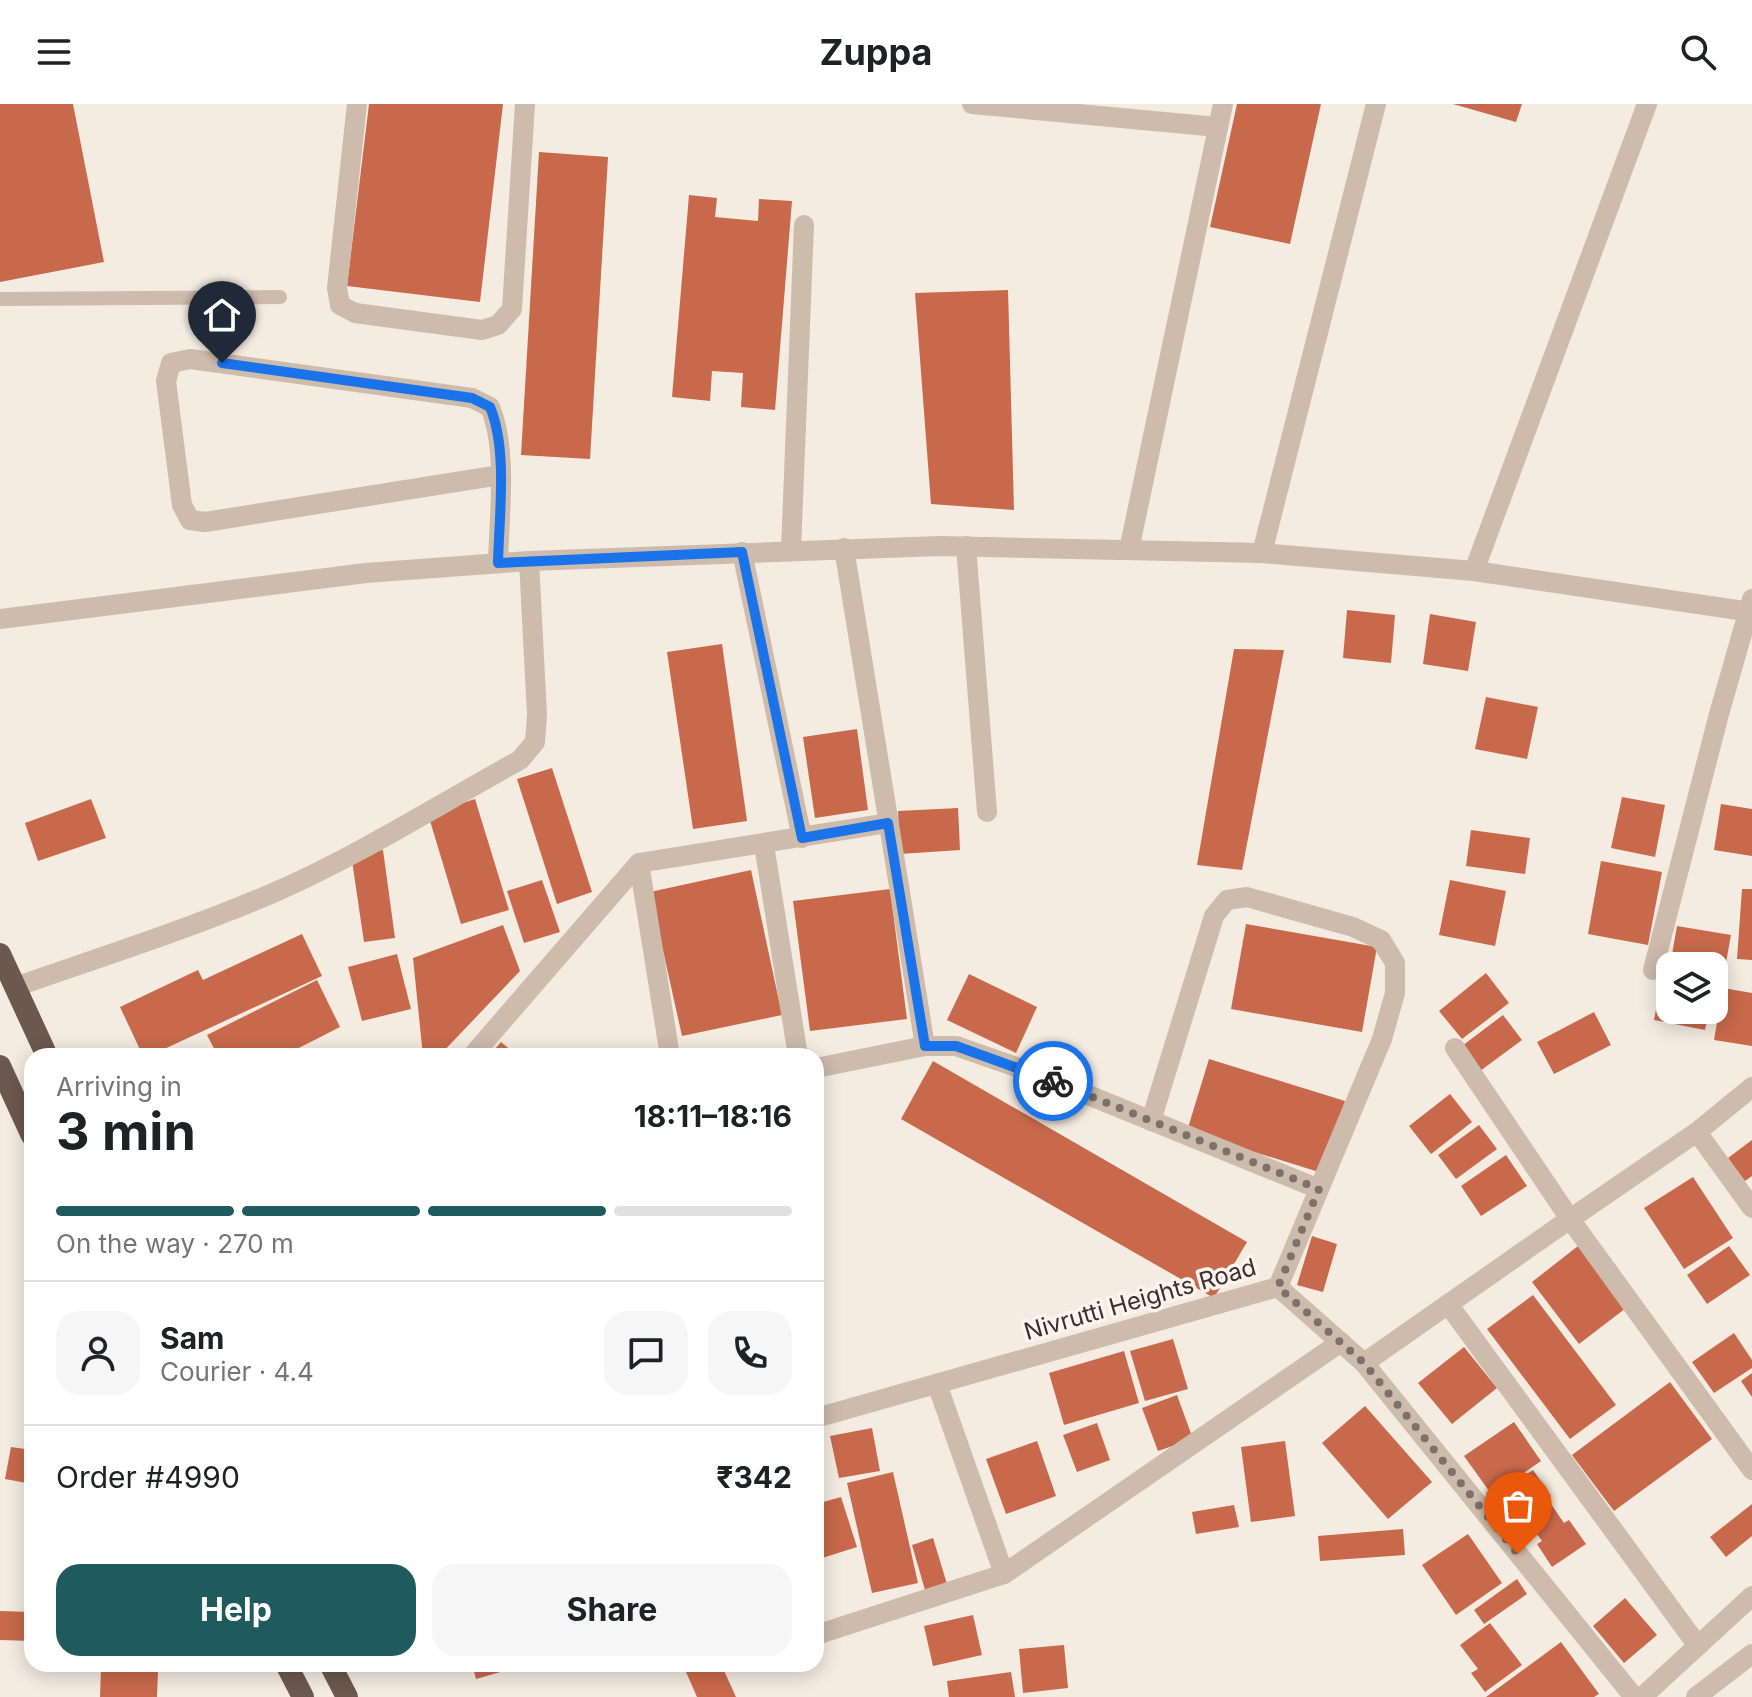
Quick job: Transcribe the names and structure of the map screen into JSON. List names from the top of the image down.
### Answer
{
  "streets": {
    "street": ["Nivrutti Heights Road"]
  },
  "page": {
    "header": "Zuppa",
    "heading": ["3 min", "Arriving in", "18:11–18:16"],
    "panel": [
      "Sam",
      "Courier · 4.4",
      "Order #4990",
      "₹342"
    ],
    "bar": "On the way · 270 m",
    "buttons": ["Help", "Share"]
  }
}
